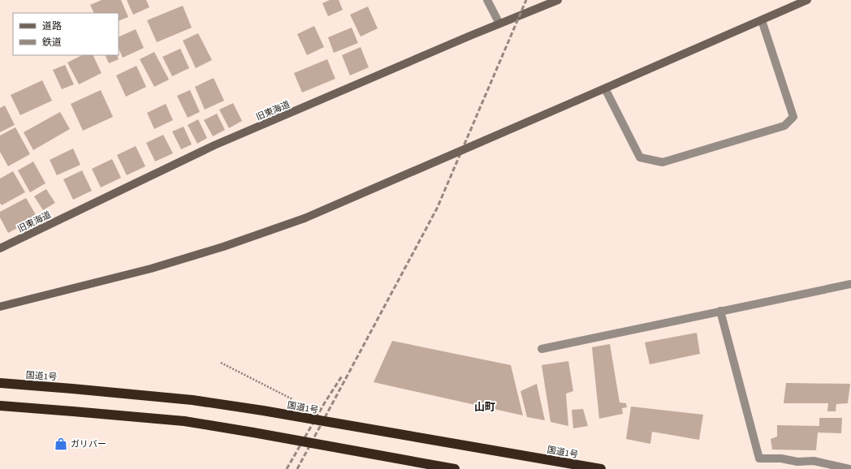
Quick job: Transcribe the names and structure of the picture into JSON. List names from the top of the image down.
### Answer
{
  "streets": {
    "highway": ["国道1号"],
    "street": ["旧東海道"]
  },
  "districts": ["山町"],
  "places": {
    "shop": ["ガリバー"]
  },
  "legend": ["道路", "鉄道"]
}
